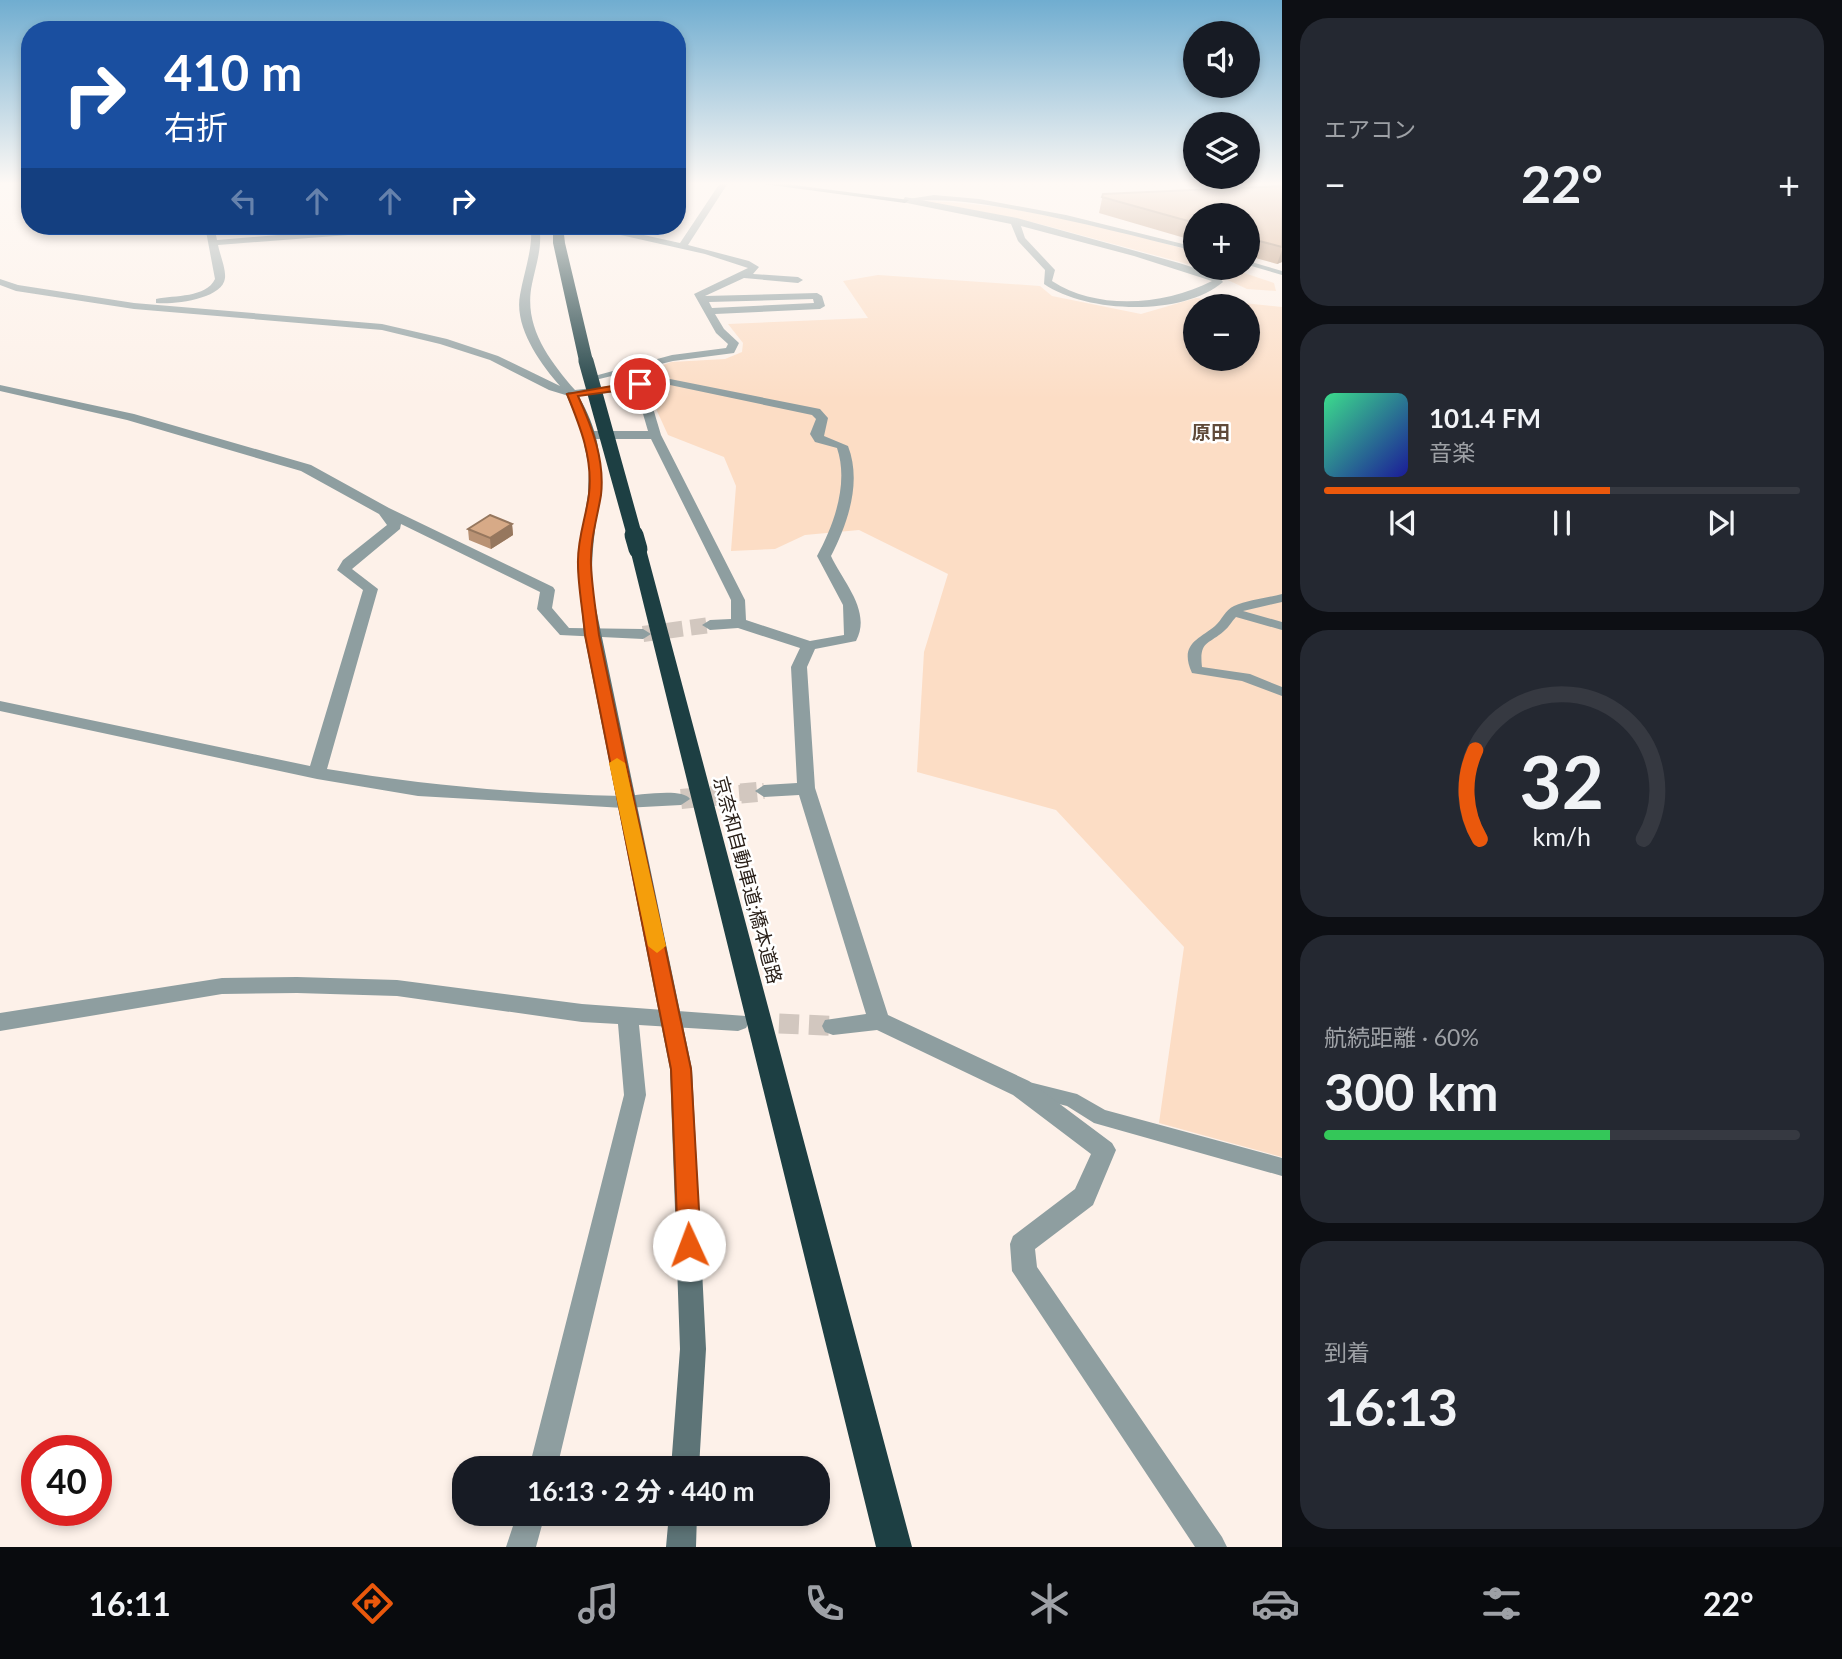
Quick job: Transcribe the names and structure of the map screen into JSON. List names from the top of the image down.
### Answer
{
  "streets": {
    "highway": ["京奈和自動車道;橋本道路"]
  },
  "districts": ["原田"],
  "page": {
    "tile": [
      "エアコン",
      ["航続距離 · 60%", "300 km"],
      ["到着", "16:13"]
    ],
    "map_buttons": ["+", "−"],
    "turn": ["410 m", "右折"],
    "heat": ["−", "22°", "+"],
    "song": ["101.4 FM", "音楽"],
    "limit": "40",
    "trip": "16:13 · 2 分 · 440 m",
    "tabs": ["16:11", "22°"],
    "gauge": ["32", "km/h"]
  }
}
